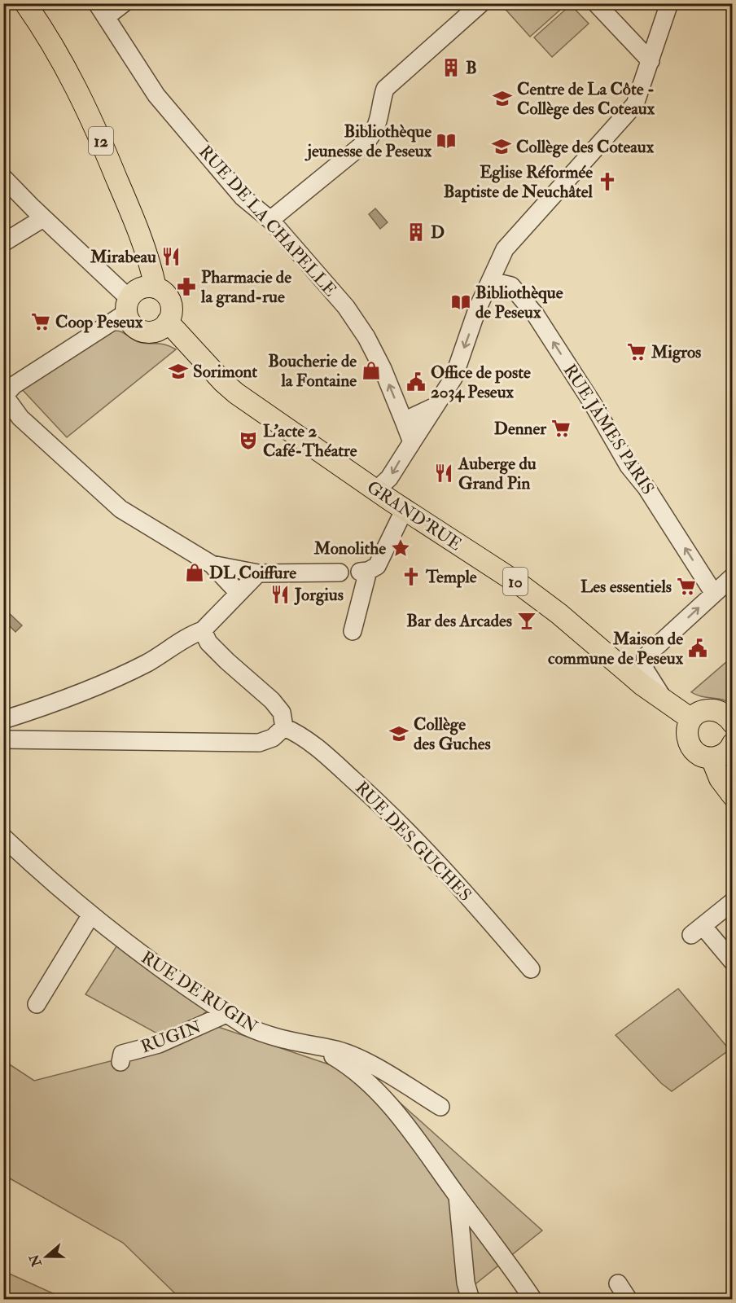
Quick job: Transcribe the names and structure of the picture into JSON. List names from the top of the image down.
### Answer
{
  "streets": {
    "main road": ["12", "GRAND'RUE", "10"],
    "street": [
      "RUE DE LA CHAPELLE",
      "RUE JÄMES PARIS",
      "RUE DES GUCHES",
      "RUE DE RUGIN",
      "RUGIN"
    ]
  },
  "crossings": [
    ["12", "GRAND'RUE"],
    ["RUE DE RUGIN", "RUGIN"]
  ],
  "one_way": ["RUE DE LA CHAPELLE", "RUE JÄMES PARIS"],
  "places": {
    "building": ["B", "D"],
    "school or university": [
      "Centre de La Côte - Collège des Coteaux",
      "Collège des Coteaux",
      "Sorimont",
      "Collège des Guches"
    ],
    "library": ["Bibliothèque jeunesse de Peseux", "Bibliothèque de Peseux"],
    "church": ["Eglise Réformée Baptiste de Neuchâtel", "Temple"],
    "restaurant": ["Mirabeau", "Auberge du Grand Pin", "Jorgius"],
    "pharmacy": ["Pharmacie de la grand-rue"],
    "supermarket": [
      "Coop Peseux",
      "Migros",
      "Denner",
      "Les essentiels"
    ],
    "shop": ["Boucherie de la Fontaine", "DL Coiffure"],
    "public building": ["Office de poste 2034 Peseux", "Maison de commune de Peseux"],
    "theatre": ["L'acte 2 Café-Théatre"],
    "place": ["Monolithe"],
    "bar": ["Bar des Arcades"]
  },
  "north": "left"
}
